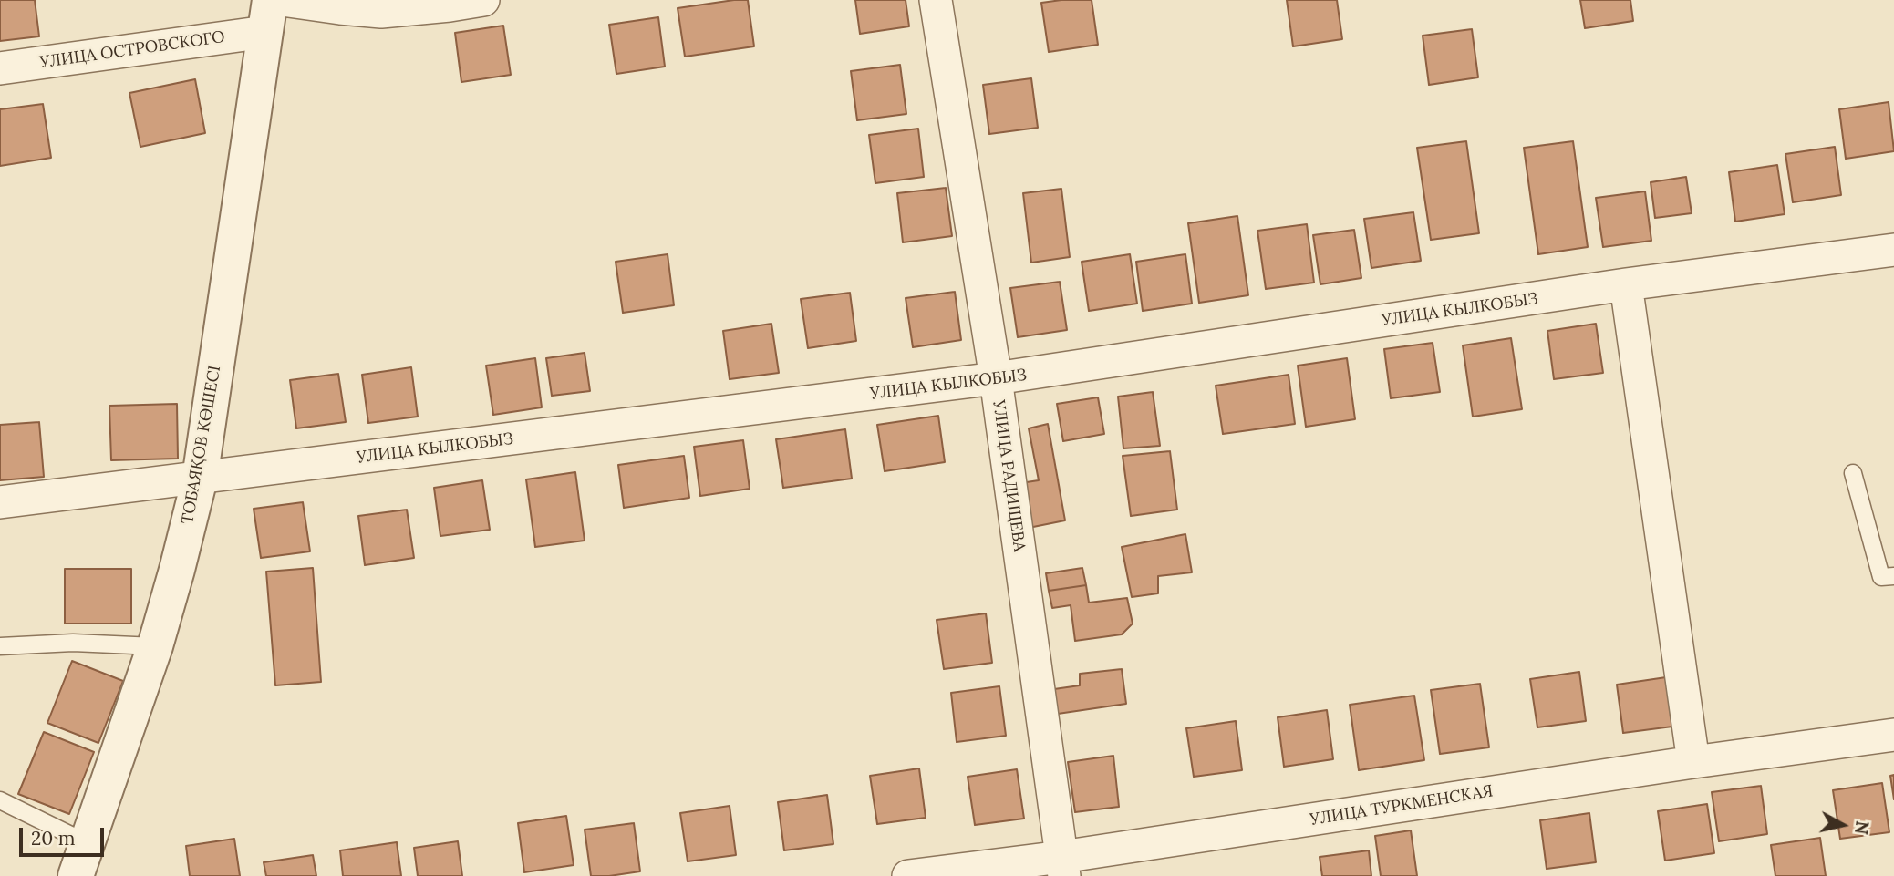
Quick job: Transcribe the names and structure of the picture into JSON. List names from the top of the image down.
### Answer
{
  "streets": {
    "street": [
      "УЛИЦА ОСТРОВСКОГО",
      "УЛИЦА КЫЛКОБЫЗ",
      "ТОБАЯҚОВ КӨШЕСІ",
      "УЛИЦА РАДИЩЕВА",
      "УЛИЦА ТУРКМЕНСКАЯ"
    ]
  },
  "crossings": [
    ["УЛИЦА ОСТРОВСКОГО", "ТОБАЯҚОВ КӨШЕСІ"],
    ["УЛИЦА КЫЛКОБЫЗ", "ТОБАЯҚОВ КӨШЕСІ"],
    ["УЛИЦА КЫЛКОБЫЗ", "УЛИЦА РАДИЩЕВА"],
    ["УЛИЦА РАДИЩЕВА", "УЛИЦА ТУРКМЕНСКАЯ"]
  ],
  "scale_bar": "20 m",
  "north": "right"
}
